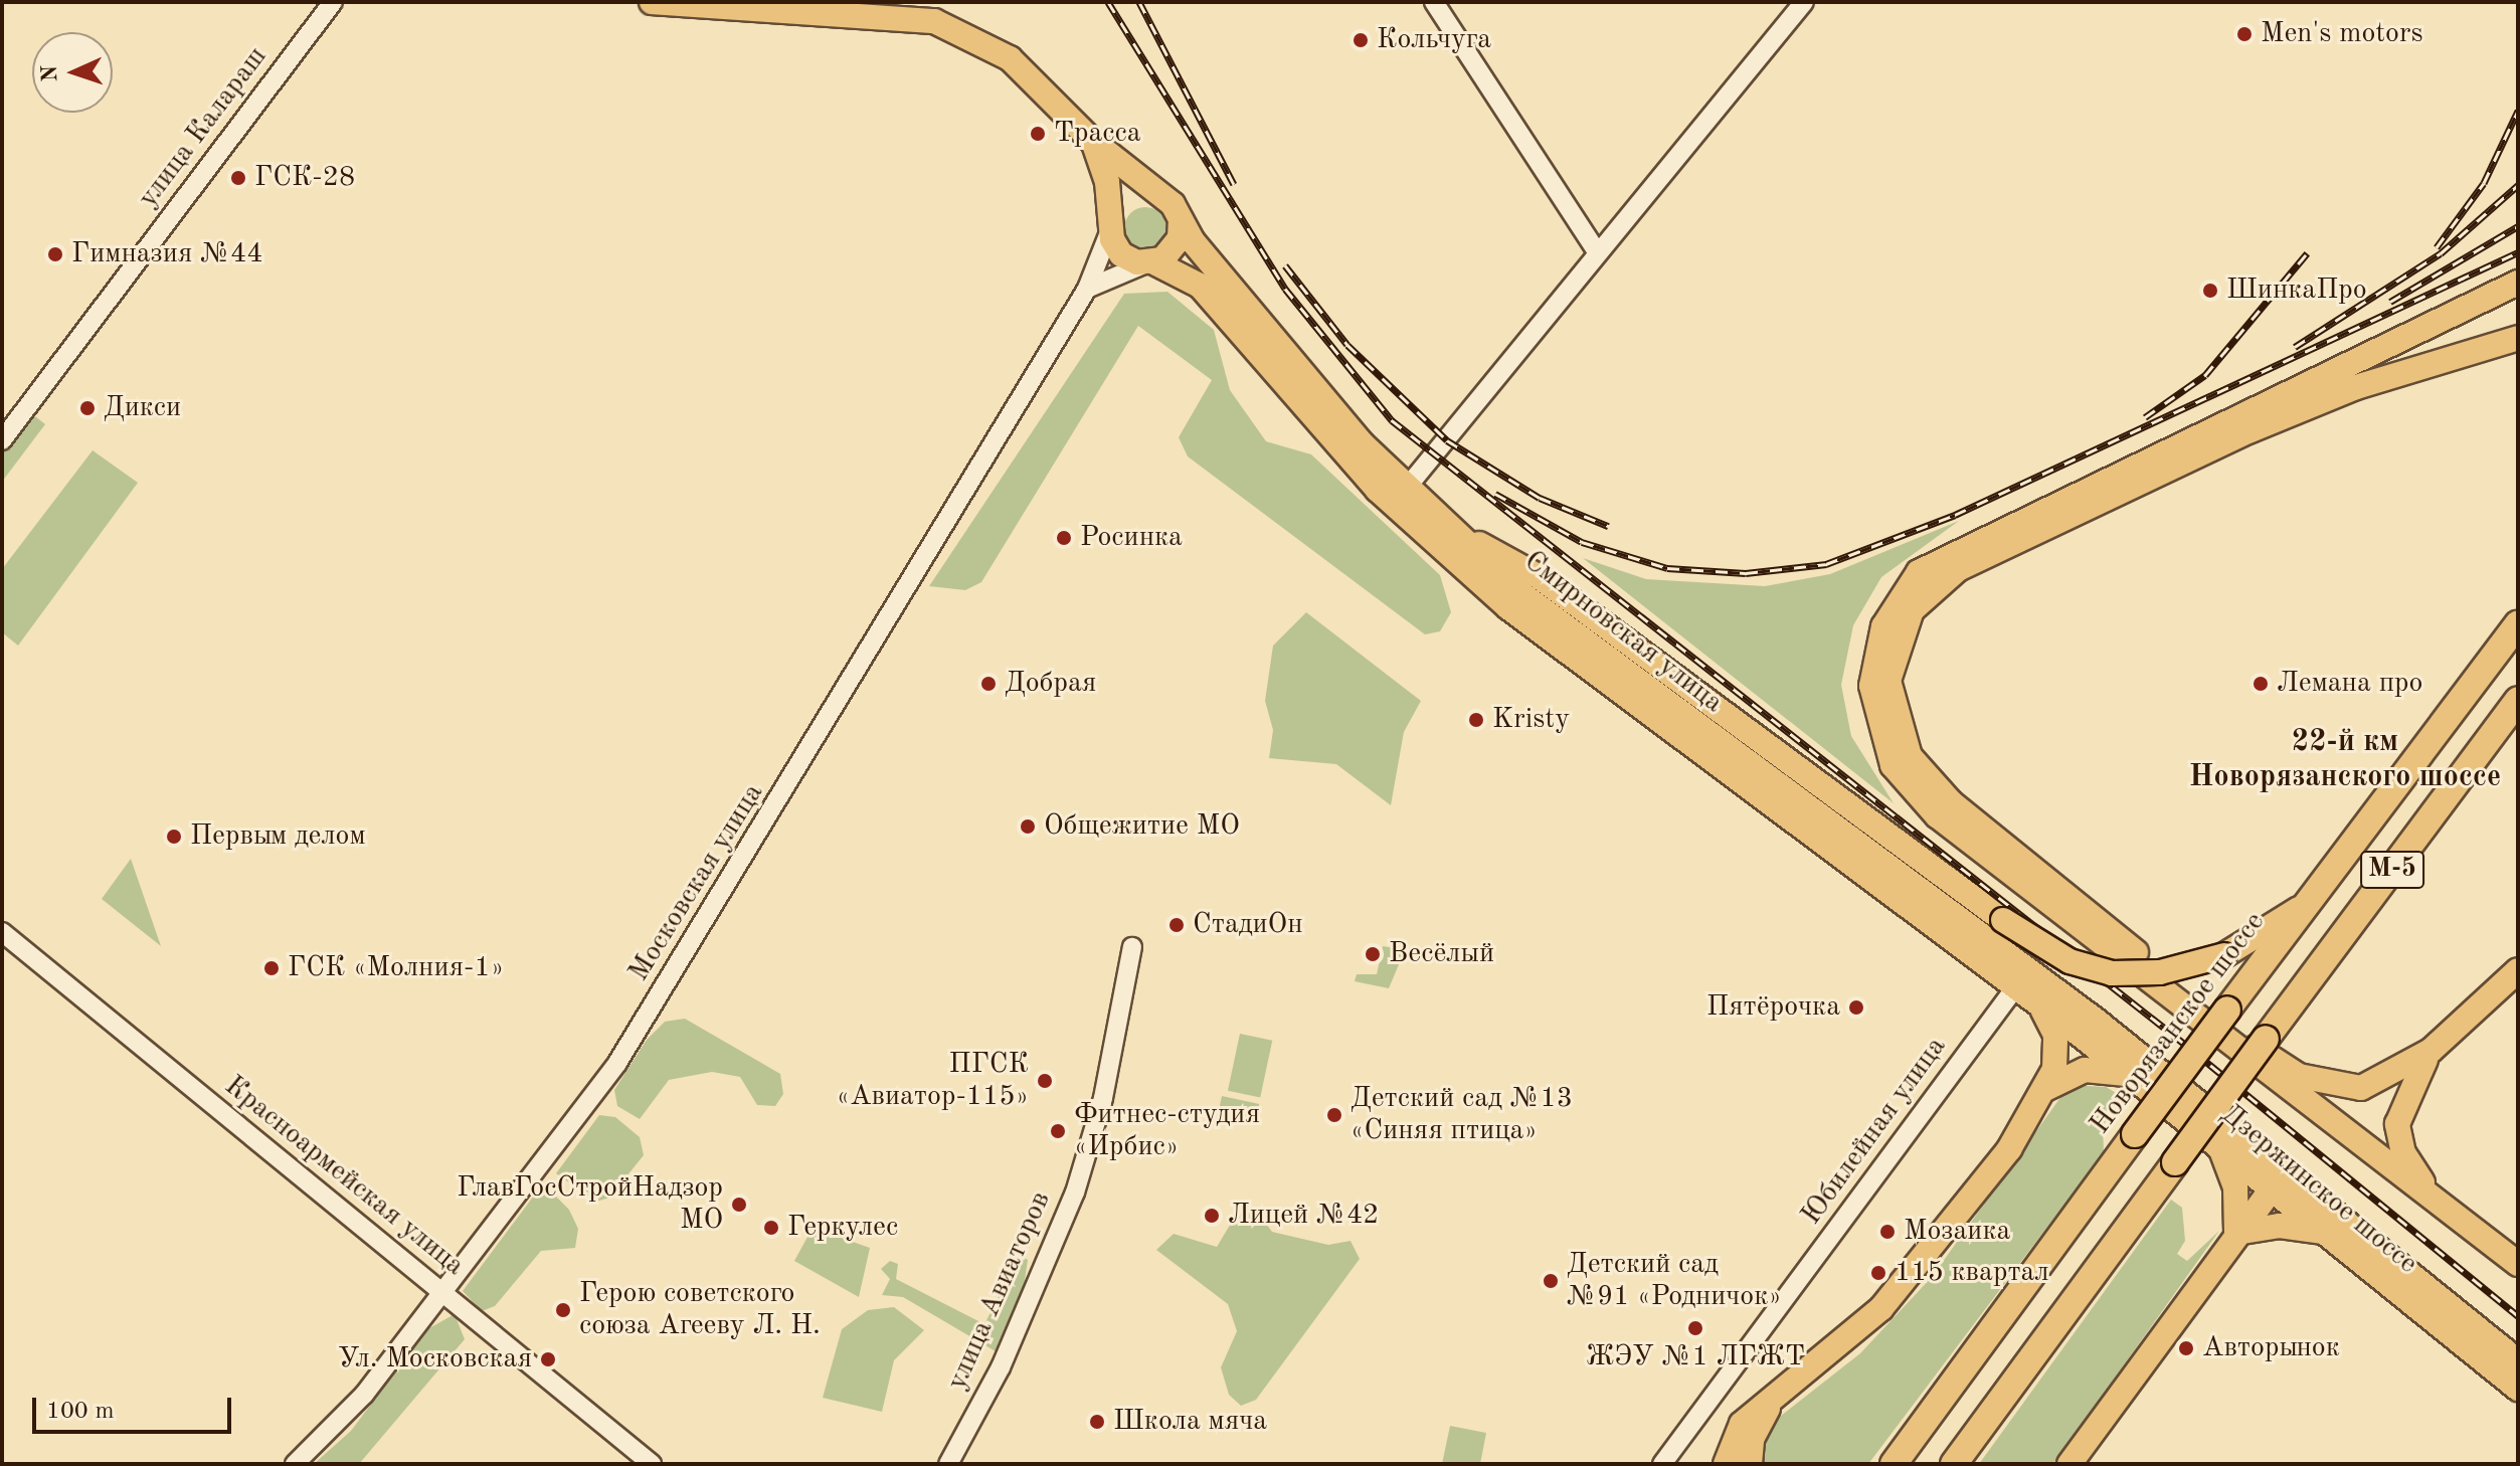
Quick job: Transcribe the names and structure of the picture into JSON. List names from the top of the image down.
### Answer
{
  "streets": {
    "highway": ["М-5", "Новорязанское шоссе"],
    "main road": ["Смирновская улица", "Дзержинское шоссе"],
    "street": [
      "улица Калараш",
      "Московская улица",
      "Юбилейная улица",
      "Красноармейская улица",
      "улица Авиаторов"
    ]
  },
  "crossings": [
    ["Смирновская улица", "М-5"],
    ["Смирновская улица", "Московская улица"],
    ["Смирновская улица", "Юбилейная улица"],
    ["Смирновская улица", "Дзержинское шоссе"],
    ["М-5", "Новорязанское шоссе"],
    ["Московская улица", "Красноармейская улица"]
  ],
  "districts": ["22-й км Новорязанского шоссе"],
  "places": [
    "Men's motors",
    "Кольчуга",
    "Трасса",
    "ГСК-28",
    "Гимназия №44",
    "ШинкаПро",
    "Дикси",
    "Росинка",
    "Добрая",
    "Лемана про",
    "Kristy",
    "Общежитие МО",
    "Первым делом",
    "СтадиОн",
    "Весёлый",
    "ГСК «Молния-1»",
    "Пятёрочка",
    "ПГСК «Авиатор-115»",
    "Детский сад №13 «Синяя птица»",
    "Фитнес-студия «Ирбис»",
    "ГлавГосСтройНадзор МО",
    "Лицей №42",
    "Геркулес",
    "Мозаика",
    "115 квартал",
    "Детский сад №91 «Родничок»",
    "Герою советского союза Агееву Л. Н.",
    "ЖЭУ №1 ЛГЖТ",
    "Авторынок",
    "Ул. Московская",
    "Школа мяча"
  ],
  "scale_bar": "100 m",
  "north": "left"
}
